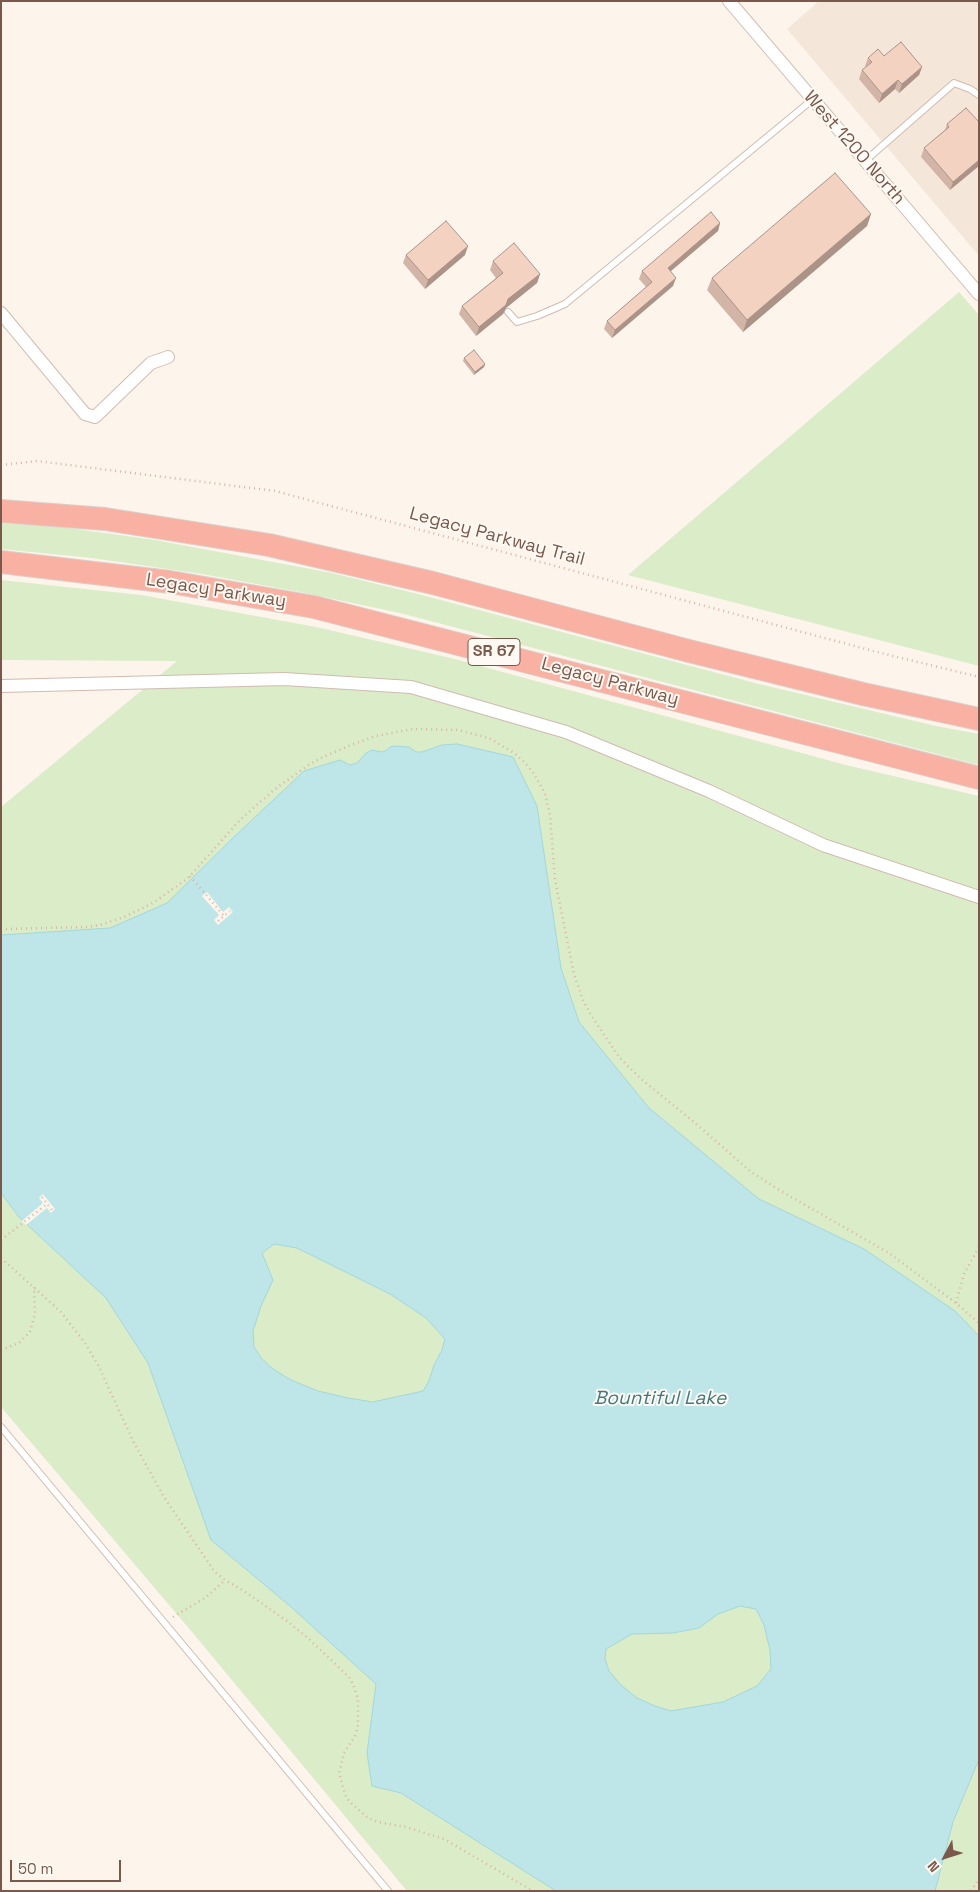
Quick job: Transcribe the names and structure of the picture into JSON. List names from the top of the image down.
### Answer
{
  "streets": {
    "highway": ["Legacy Parkway", "SR 67"],
    "street": ["West 1200 North"],
    "path": ["Legacy Parkway Trail"]
  },
  "water": ["Bountiful Lake"],
  "scale_bar": "50 m",
  "north": "bottom left"
}
